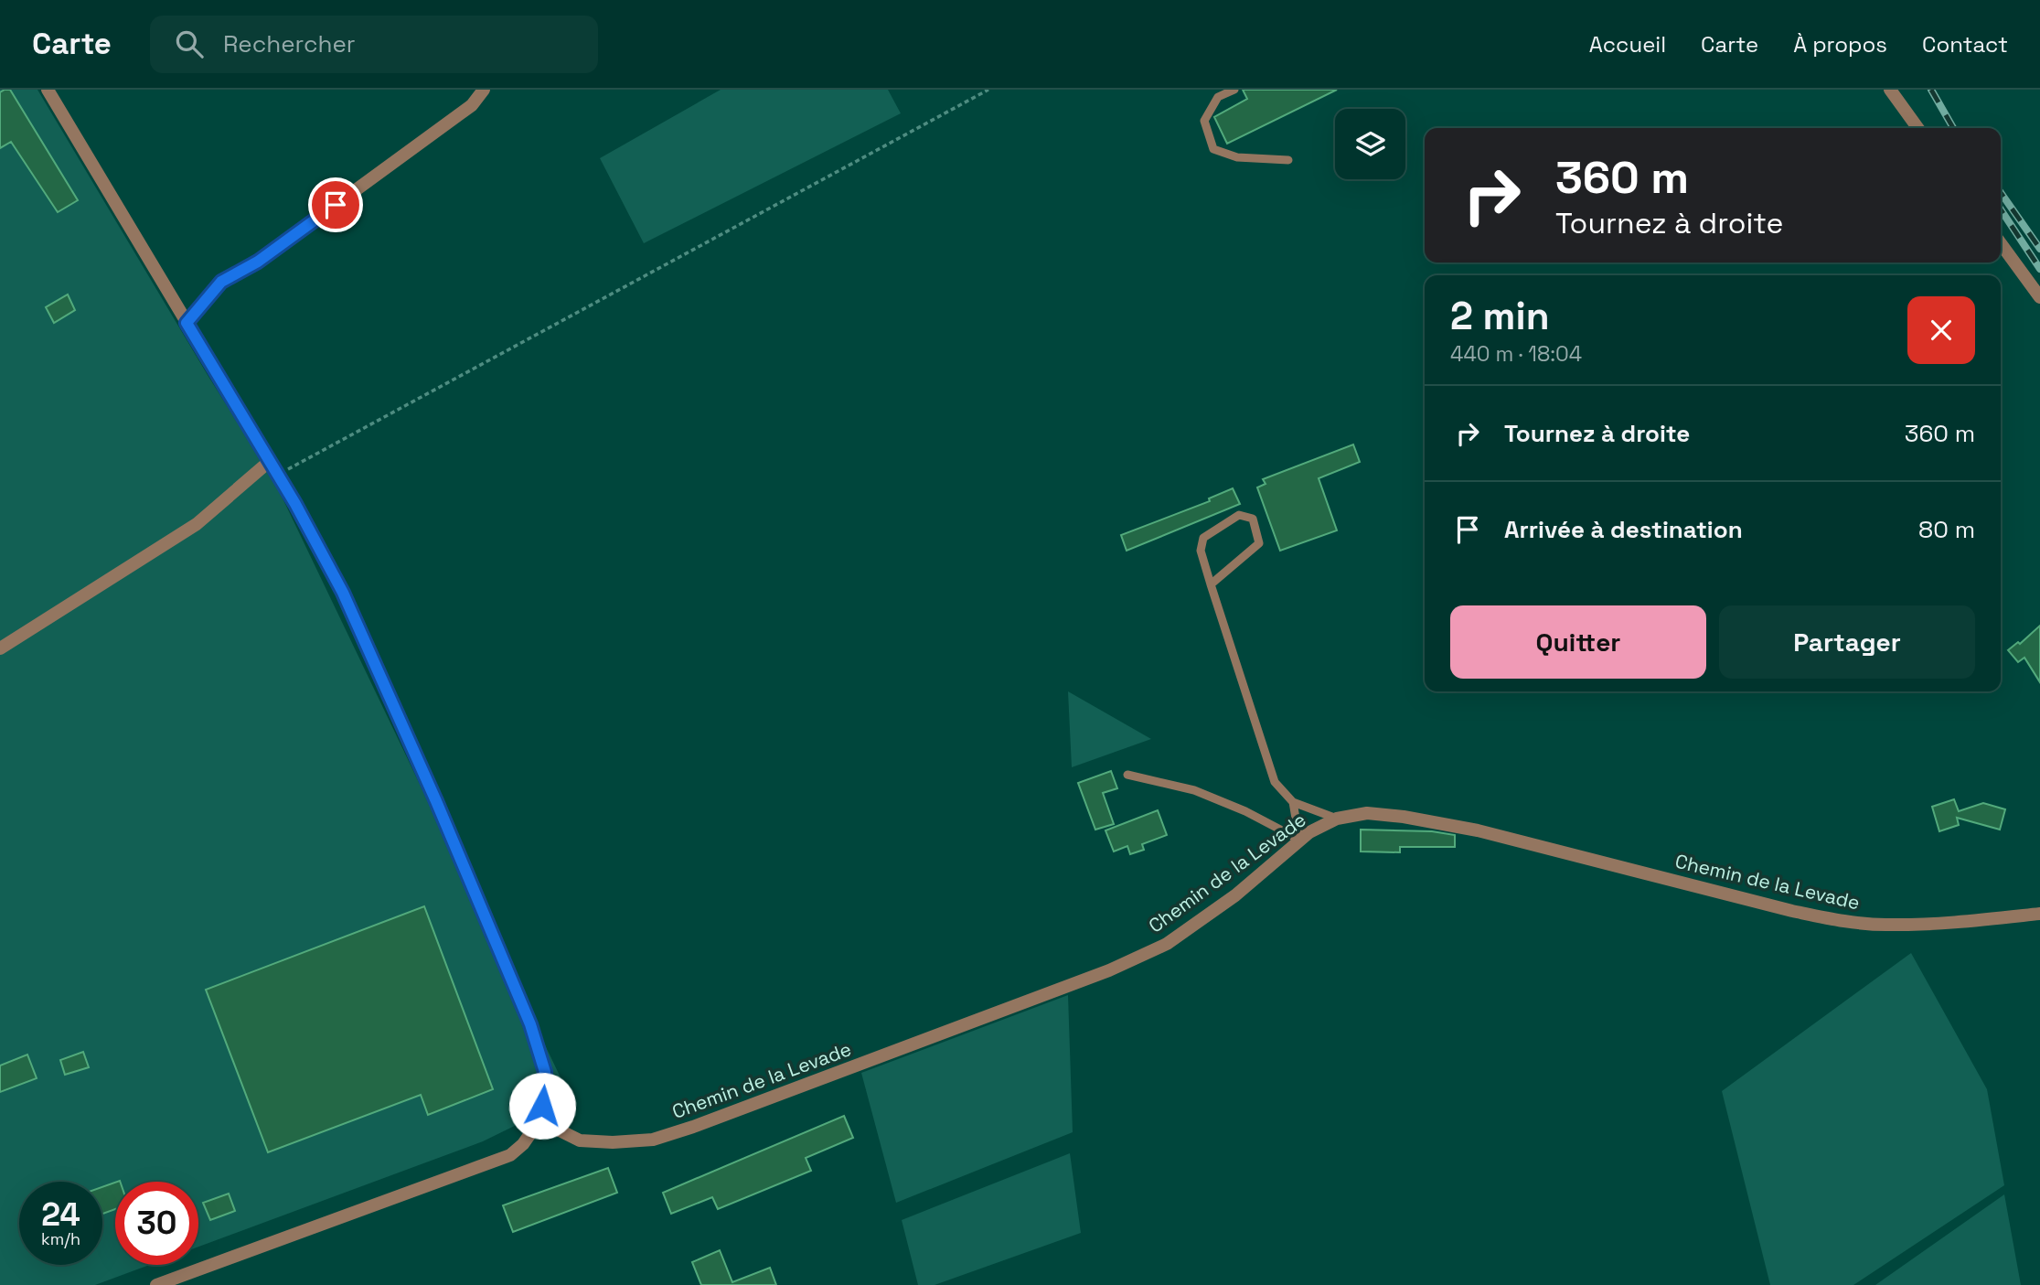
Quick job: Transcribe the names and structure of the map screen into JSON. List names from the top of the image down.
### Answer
{
  "streets": {
    "street": ["Chemin de la Levade"]
  },
  "page": {
    "header": "Carte",
    "search": "Rechercher",
    "nav": [
      "Accueil",
      "Carte",
      "À propos",
      "Contact"
    ],
    "turn": ["360 m", "Tournez à droite"],
    "heading": ["2 min", "440 m · 18:04"],
    "list": [
      {
        "name": "Tournez à droite",
        "value": "360 m"
      },
      {
        "name": "Arrivée à destination",
        "value": "80 m"
      }
    ],
    "buttons": ["Quitter", "Partager"],
    "speed": "24 km/h",
    "limit": "30"
  }
}
